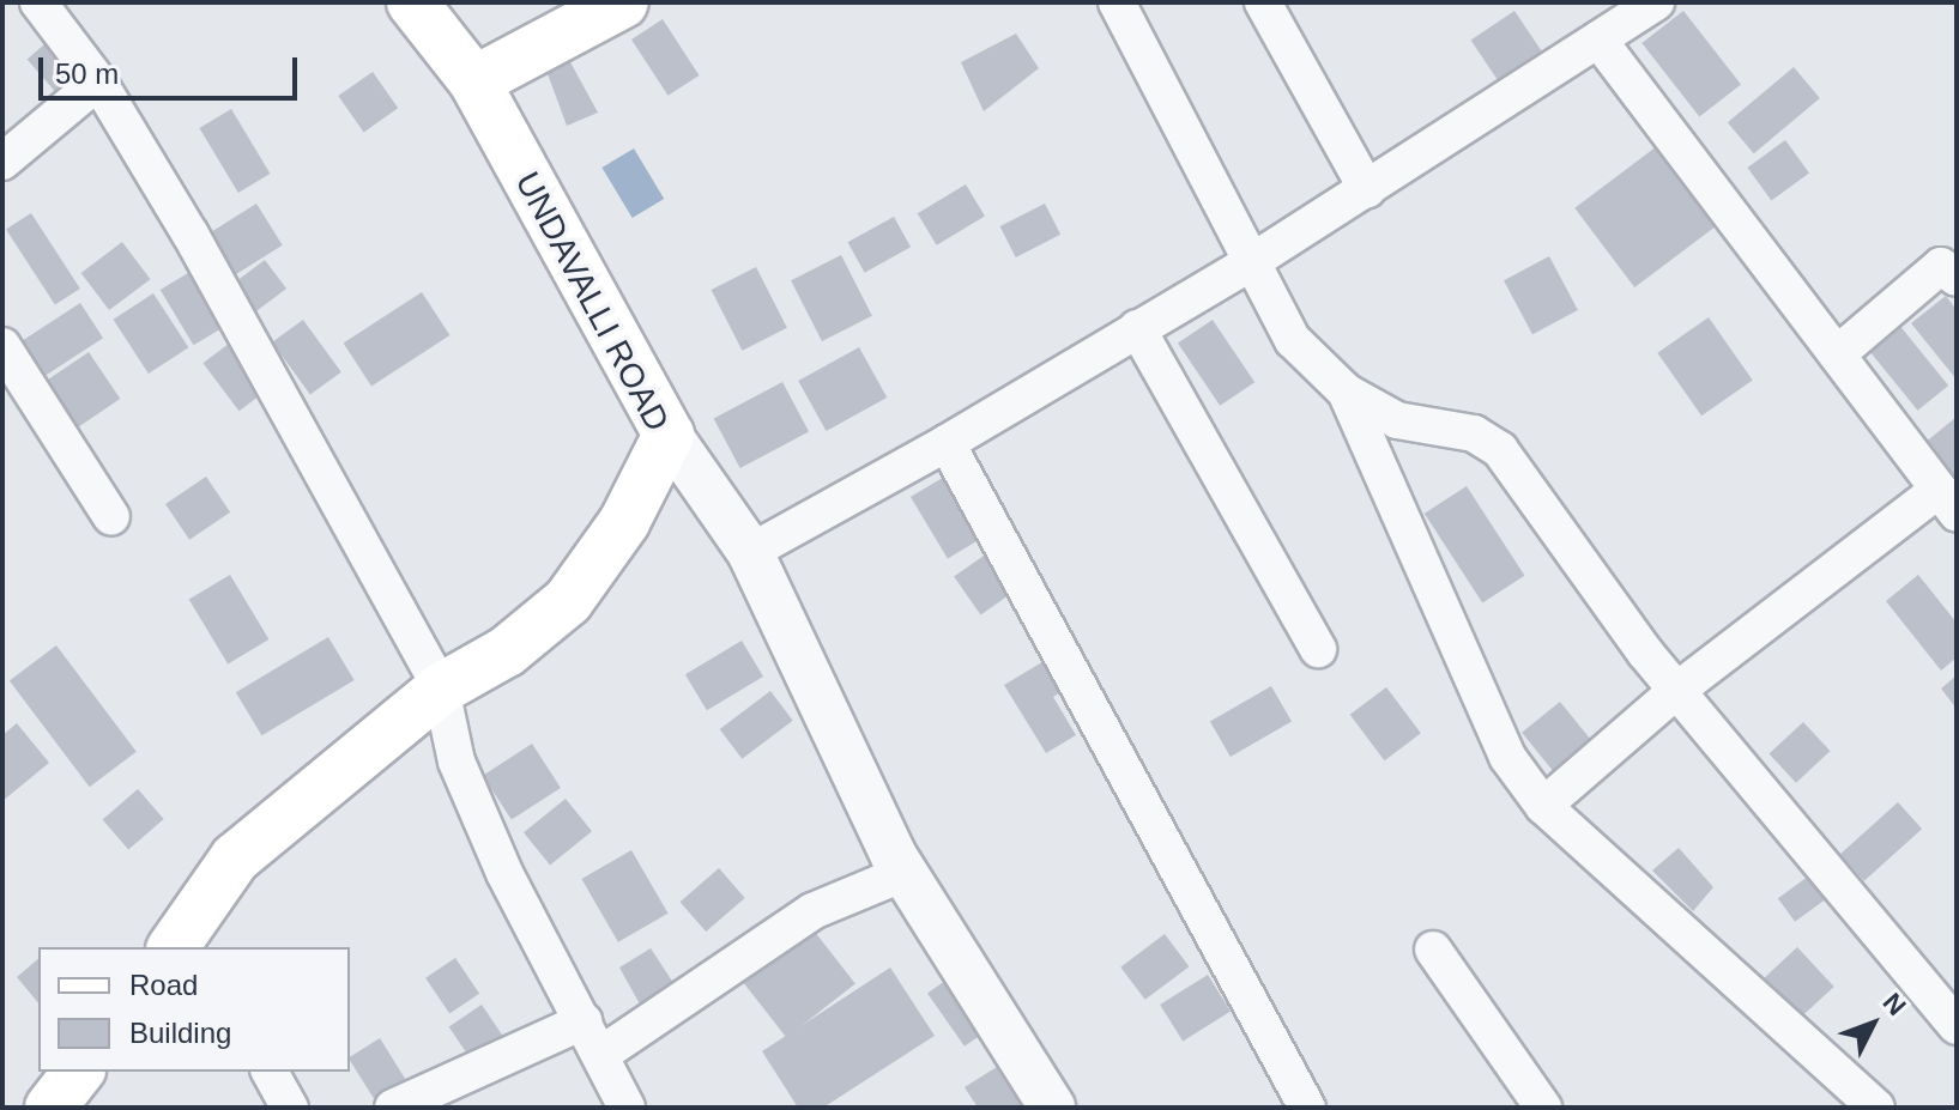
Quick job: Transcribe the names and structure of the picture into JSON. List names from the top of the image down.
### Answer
{
  "streets": {
    "main road": ["UNDAVALLI ROAD"]
  },
  "legend": ["Road", "Building"],
  "scale_bar": "50 m",
  "north": "top right"
}
